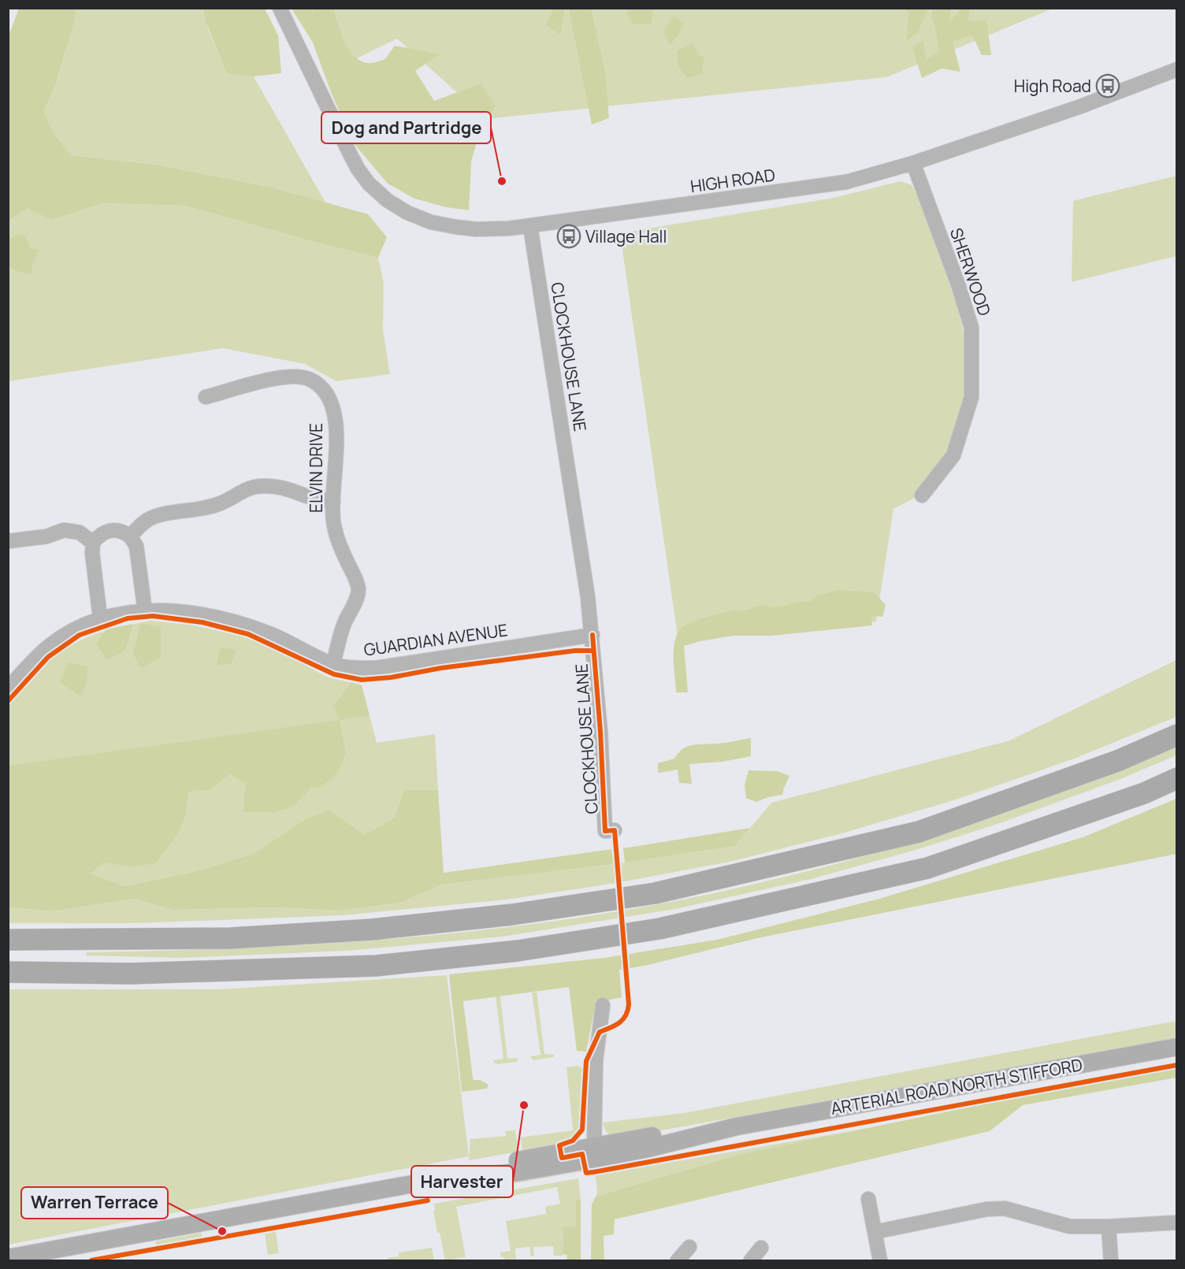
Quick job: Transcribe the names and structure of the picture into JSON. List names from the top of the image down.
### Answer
{
  "streets": {
    "main road": ["ARTERIAL ROAD NORTH STIFFORD"],
    "street": [
      "HIGH ROAD",
      "SHERWOOD",
      "CLOCKHOUSE LANE",
      "ELVIN DRIVE",
      "GUARDIAN AVENUE"
    ]
  },
  "crossings": [
    ["HIGH ROAD", "SHERWOOD"],
    ["HIGH ROAD", "CLOCKHOUSE LANE"],
    ["CLOCKHOUSE LANE", "GUARDIAN AVENUE"],
    ["ELVIN DRIVE", "GUARDIAN AVENUE"]
  ],
  "places": {
    "bus stop": ["High Road", "Village Hall"],
    "other": ["Dog and Partridge", "Harvester", "Warren Terrace"]
  }
}
